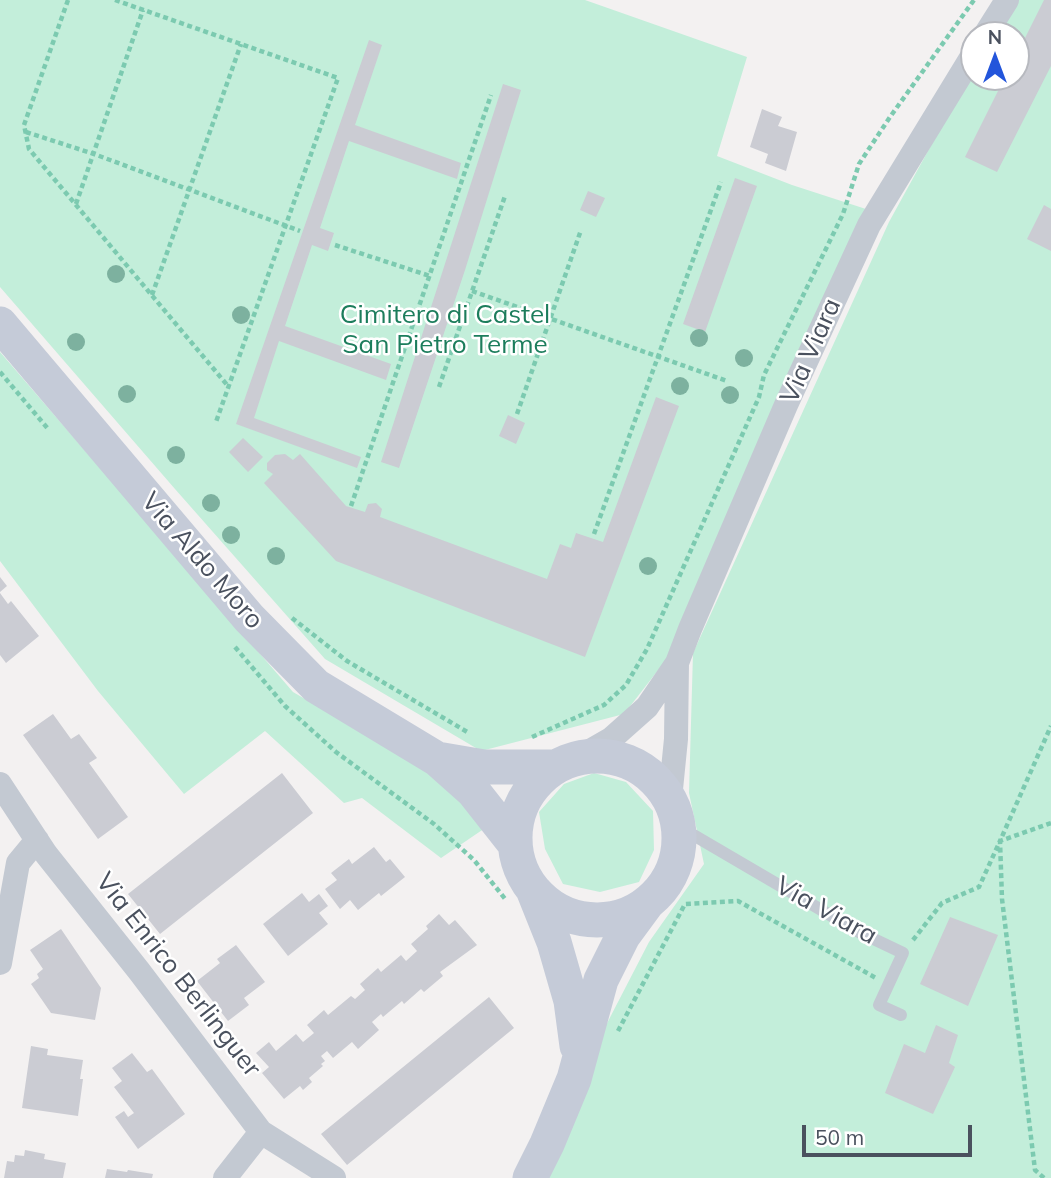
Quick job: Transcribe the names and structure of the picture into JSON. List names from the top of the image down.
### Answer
{
  "streets": {
    "main road": ["Via Aldo Moro"],
    "street": ["Via Viara", "Via Enrico Berlinguer"]
  },
  "crossings": [
    ["Via Viara", "Via Aldo Moro"]
  ],
  "parks": ["Cimitero di Castel San Pietro Terme"],
  "scale_bar": "50 m",
  "north": "top"
}
